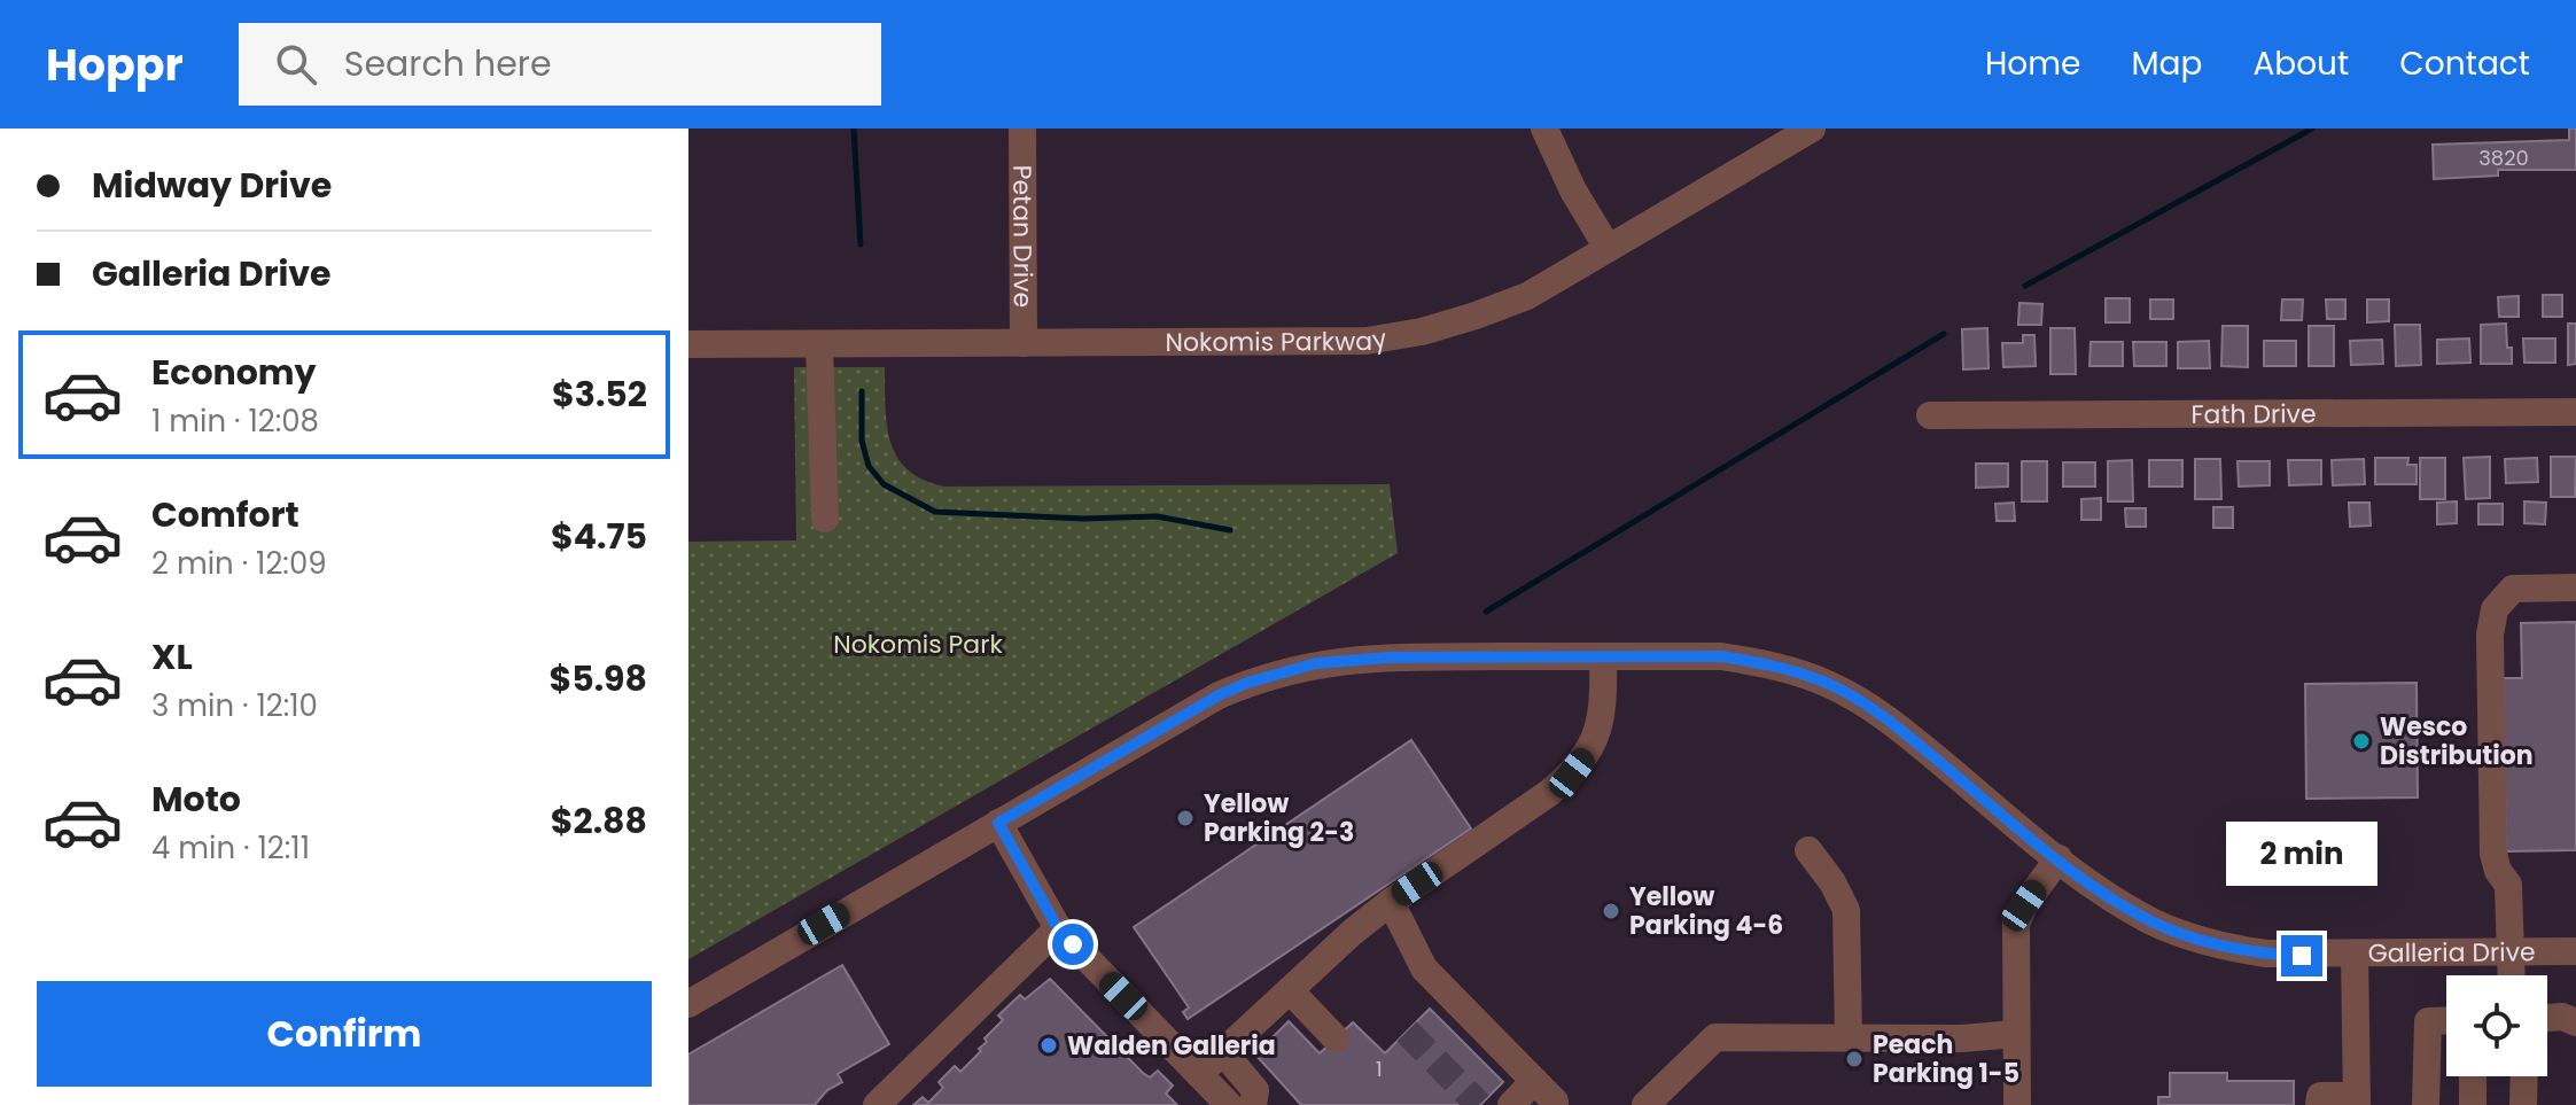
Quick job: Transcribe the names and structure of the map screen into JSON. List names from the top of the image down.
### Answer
{
  "streets": {
    "street": [
      "Petan Drive",
      "Nokomis Parkway",
      "Fath Drive",
      "Galleria Drive"
    ]
  },
  "crossings": [
    ["Petan Drive", "Nokomis Parkway"]
  ],
  "parks": ["Nokomis Park"],
  "places": [
    "Wesco Distribution",
    "Yellow Parking 2-3",
    "Yellow Parking 4-6",
    "Walden Galleria",
    "Peach Parking 1-5"
  ],
  "house_numbers": ["3820", "1"],
  "page": {
    "header": "Hoppr",
    "search": "Search here",
    "nav": [
      "Home",
      "Map",
      "About",
      "Contact"
    ],
    "banner": ["Midway Drive", "Galleria Drive"],
    "list": [
      {
        "name": "Economy",
        "note": "1 min · 12:08",
        "value": "$3.52"
      },
      {
        "name": "Comfort",
        "note": "2 min · 12:09",
        "value": "$4.75"
      },
      {
        "name": "XL",
        "note": "3 min · 12:10",
        "value": "$5.98"
      },
      {
        "name": "Moto",
        "note": "4 min · 12:11",
        "value": "$2.88"
      }
    ],
    "bubble": "2 min",
    "buttons": "Confirm"
  }
}
